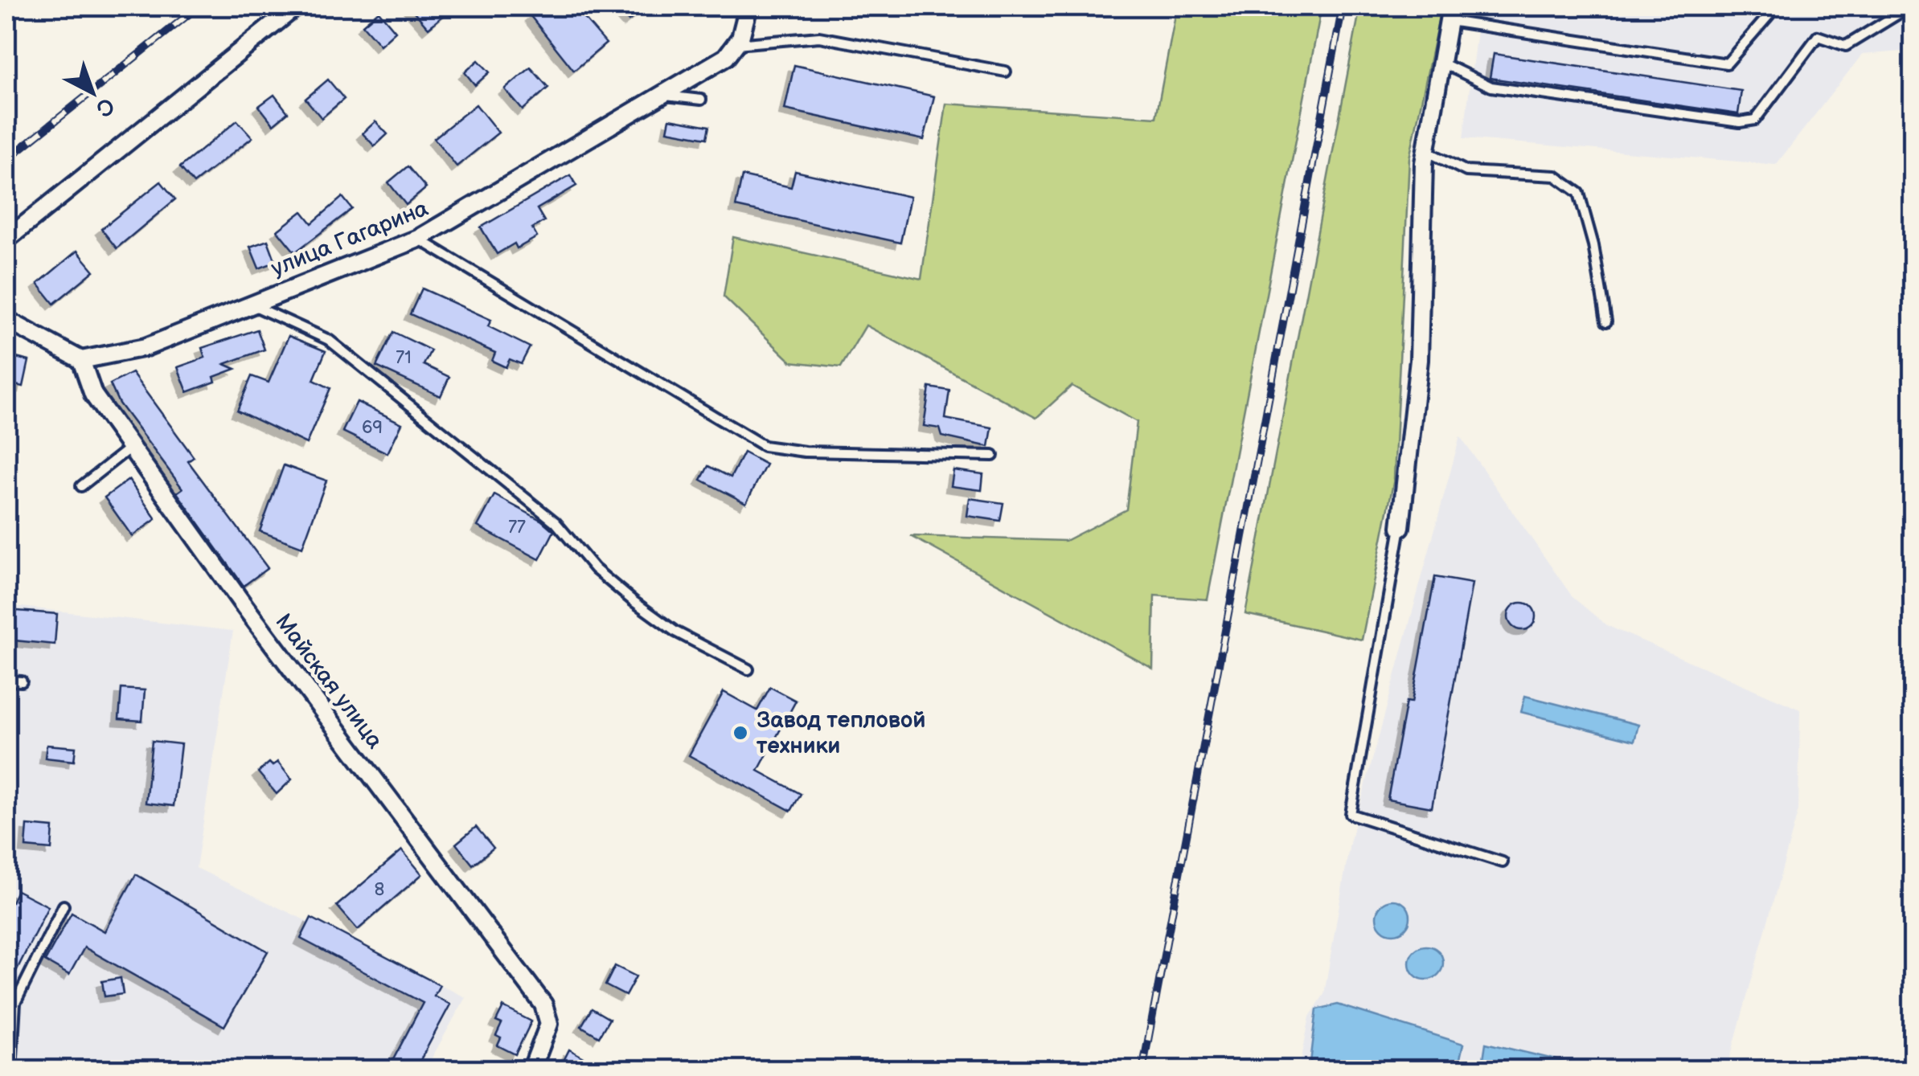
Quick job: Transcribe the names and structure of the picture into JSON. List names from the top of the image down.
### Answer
{
  "streets": {
    "street": ["улица Гагарина", "Майская улица"]
  },
  "crossings": [
    ["улица Гагарина", "Майская улица"]
  ],
  "places": ["Завод тепловой техники"],
  "house_numbers": [
    "71",
    "69",
    "77",
    "8"
  ],
  "north": "bottom right"
}
